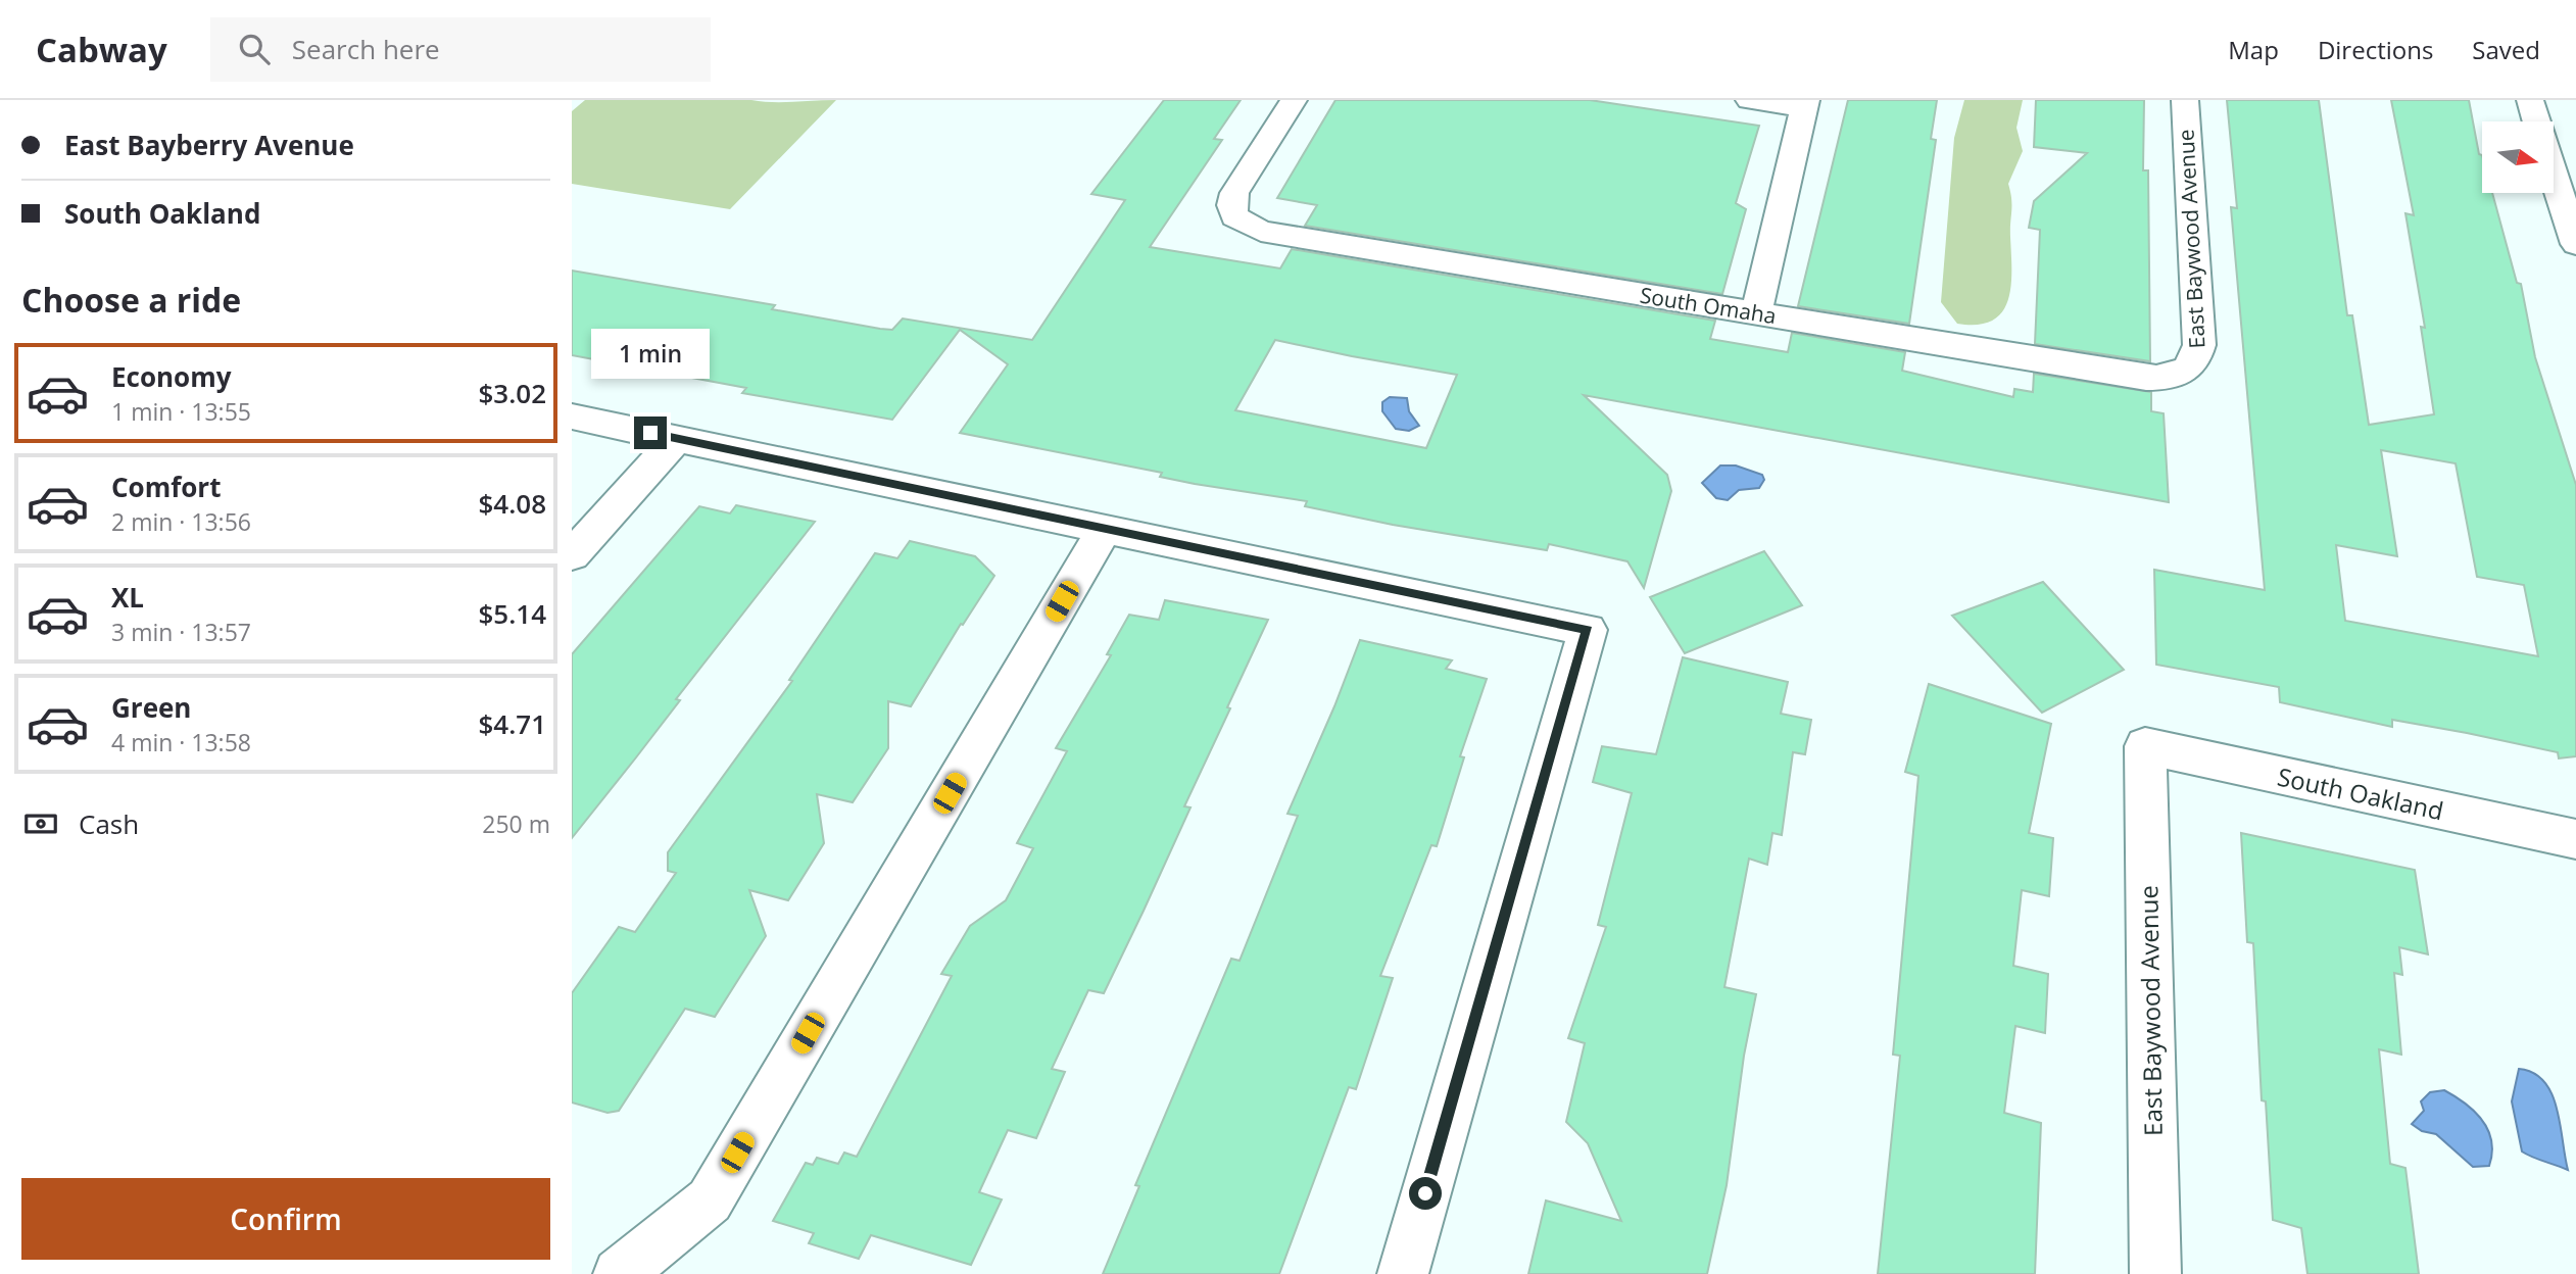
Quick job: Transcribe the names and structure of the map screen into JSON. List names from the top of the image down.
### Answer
{
  "streets": {
    "street": ["East Baywood Avenue", "South Omaha", "South Oakland"]
  },
  "crossings": [
    ["East Baywood Avenue", "South Omaha"],
    ["East Baywood Avenue", "South Oakland"]
  ],
  "north": "right",
  "page": {
    "header": "Cabway",
    "search": "Search here",
    "nav": ["Map", "Directions", "Saved"],
    "banner": ["East Bayberry Avenue", "South Oakland"],
    "heading": "Choose a ride",
    "bubble": "1 min",
    "list": [
      {
        "name": "Economy",
        "note": "1 min · 13:55",
        "value": "$3.02"
      },
      {
        "name": "Comfort",
        "note": "2 min · 13:56",
        "value": "$4.08"
      },
      {
        "name": "XL",
        "note": "3 min · 13:57",
        "value": "$5.14"
      },
      {
        "name": "Green",
        "note": "4 min · 13:58",
        "value": "$4.71"
      }
    ],
    "pay": ["Cash", "250 m"],
    "buttons": "Confirm"
  }
}
